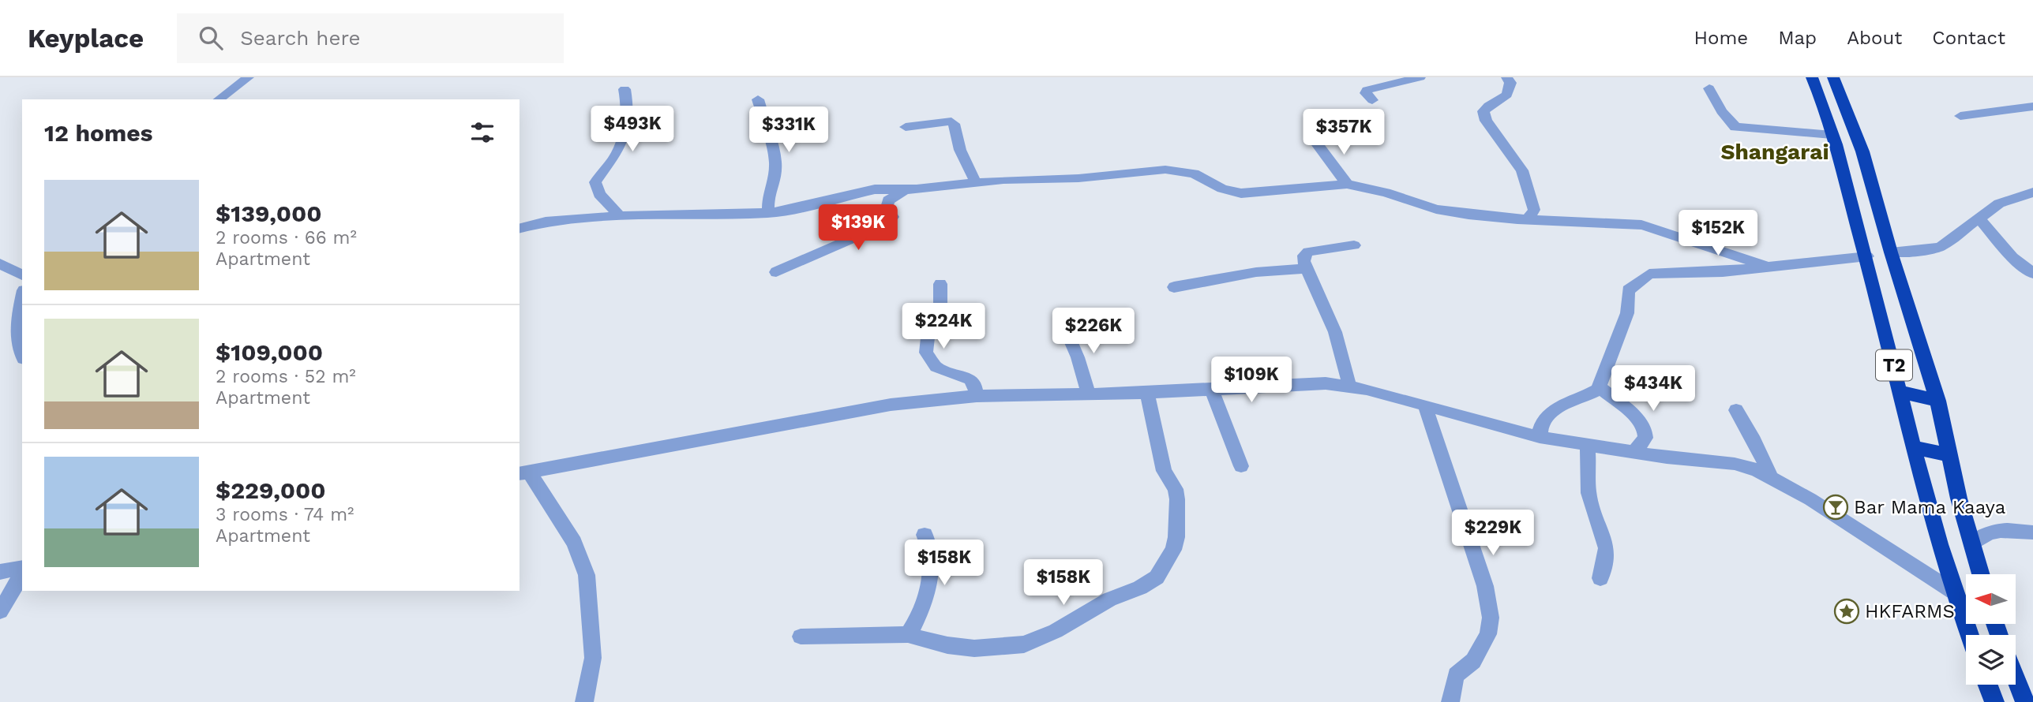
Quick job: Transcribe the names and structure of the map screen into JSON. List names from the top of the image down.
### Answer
{
  "streets": {
    "highway": ["T2"]
  },
  "districts": ["Shangarai"],
  "places": {
    "bar": ["Bar Mama Kaaya"],
    "place": ["HKFARMS"]
  },
  "north": "left",
  "page": {
    "header": "Keyplace",
    "search": "Search here",
    "nav": [
      "Home",
      "Map",
      "About",
      "Contact"
    ],
    "heading": "12 homes",
    "price": [
      "$493K",
      "$331K",
      "$357K",
      "$139K",
      "$152K",
      "$224K",
      "$226K",
      "$109K",
      "$434K",
      "$229K",
      "$158K",
      "$158K"
    ],
    "list": [
      {
        "name": "$139,000",
        "note": "2 rooms · 66 m² · Apartment"
      },
      {
        "name": "$109,000",
        "note": "2 rooms · 52 m² · Apartment"
      },
      {
        "name": "$229,000",
        "note": "3 rooms · 74 m² · Apartment"
      }
    ]
  }
}
